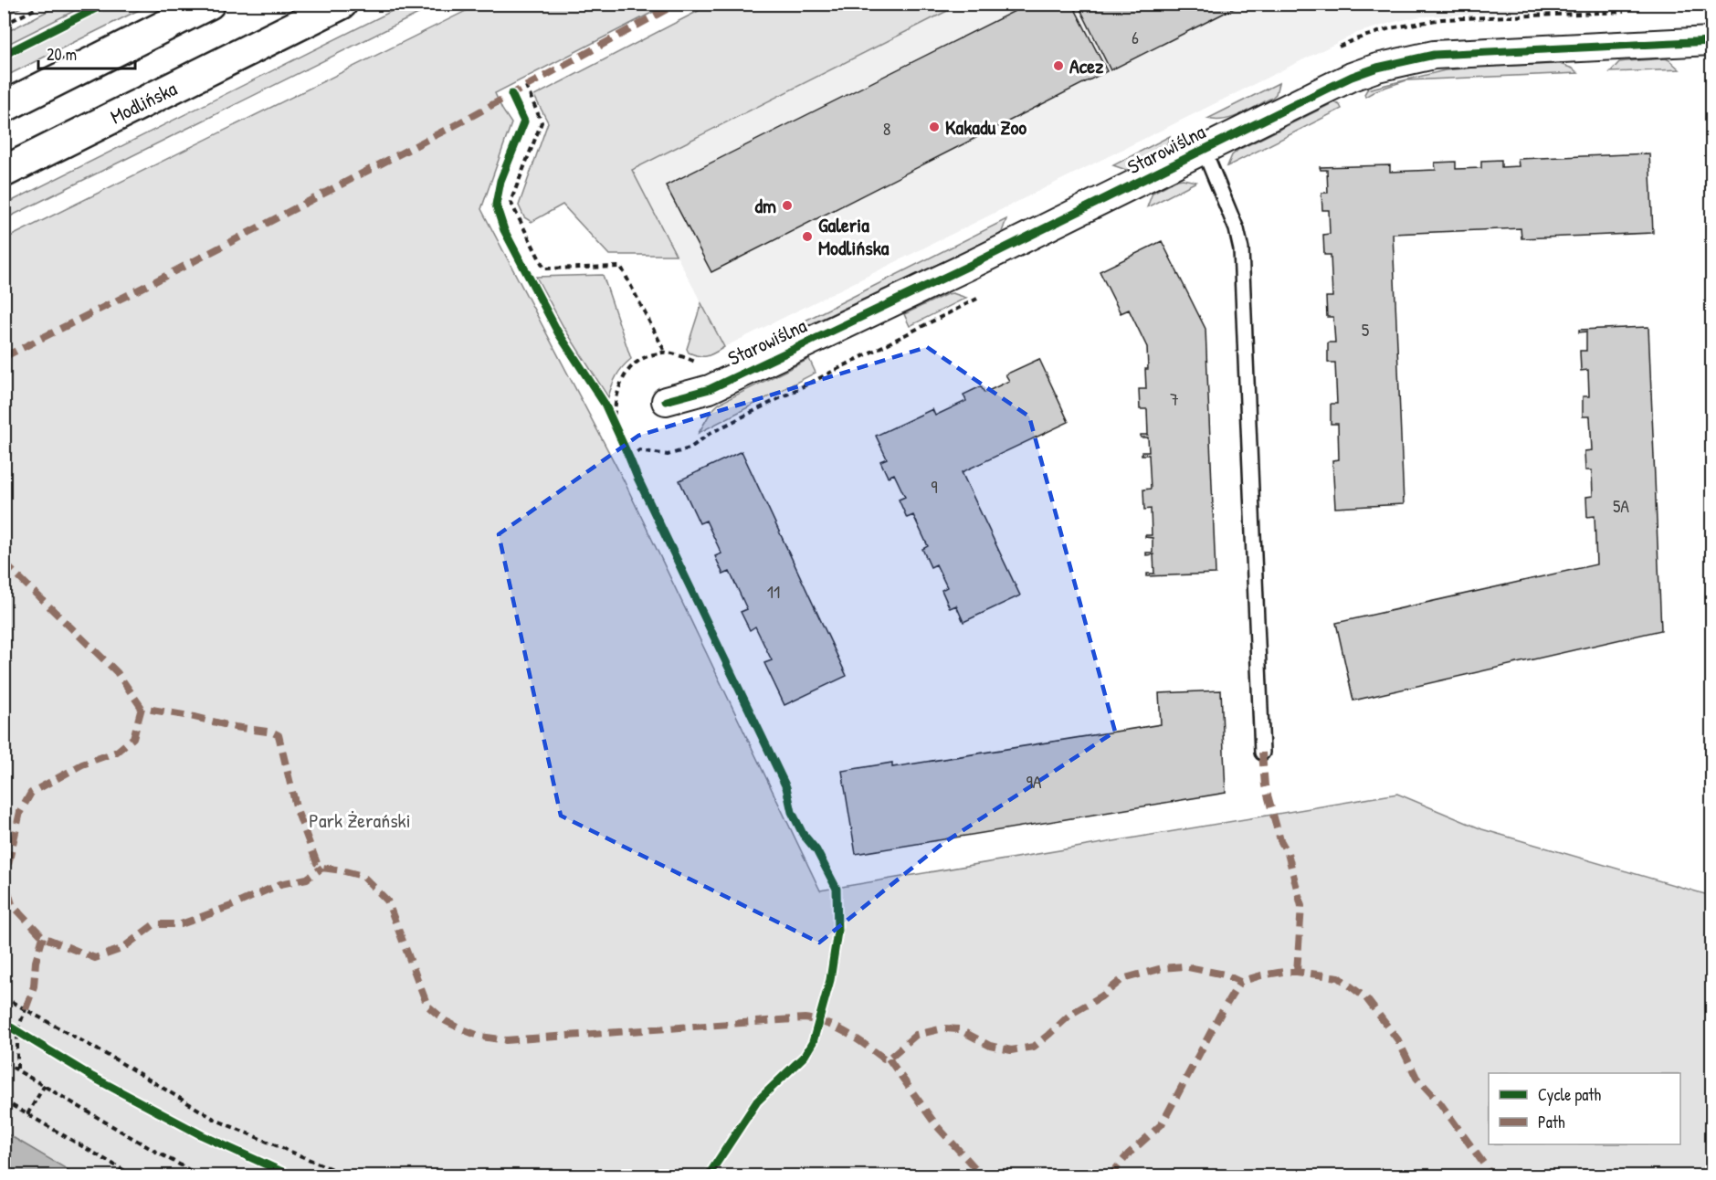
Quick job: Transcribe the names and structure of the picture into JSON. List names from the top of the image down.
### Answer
{
  "streets": {
    "main road": ["Modlińska"],
    "street": ["Starowiślna"]
  },
  "parks": ["Park Żerański"],
  "places": [
    "Acez",
    "Kakadu Zoo",
    "dm",
    "Galeria Modlińska"
  ],
  "house_numbers": [
    "6",
    "8",
    "5",
    "7",
    "9",
    "5A",
    "11",
    "9A"
  ],
  "legend": ["Cycle path", "Path"],
  "scale_bar": "20 m"
}
